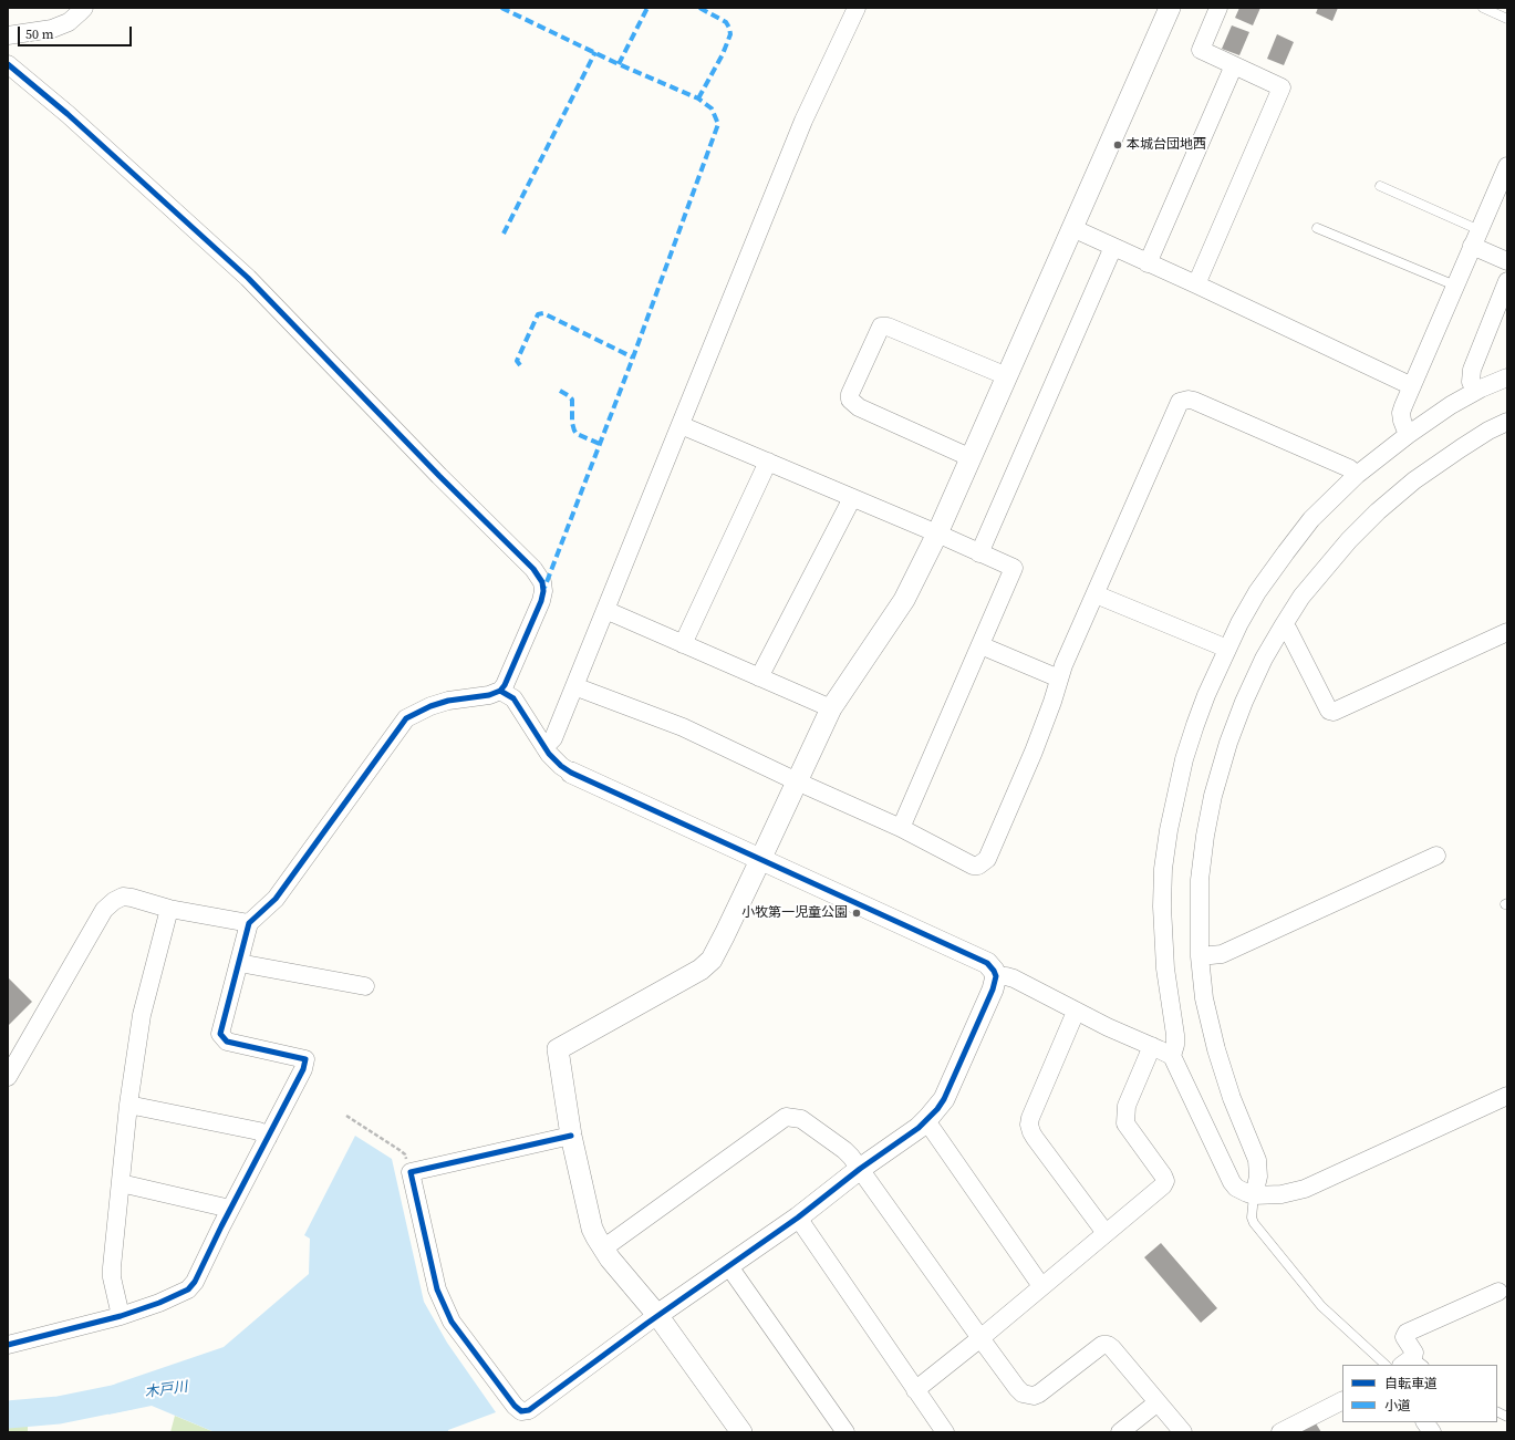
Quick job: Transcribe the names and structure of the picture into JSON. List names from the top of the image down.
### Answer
{
  "water": ["木戸川"],
  "places": ["本城台団地西", "小牧第一児童公園"],
  "legend": ["自転車道", "小道"],
  "scale_bar": "50 m"
}
